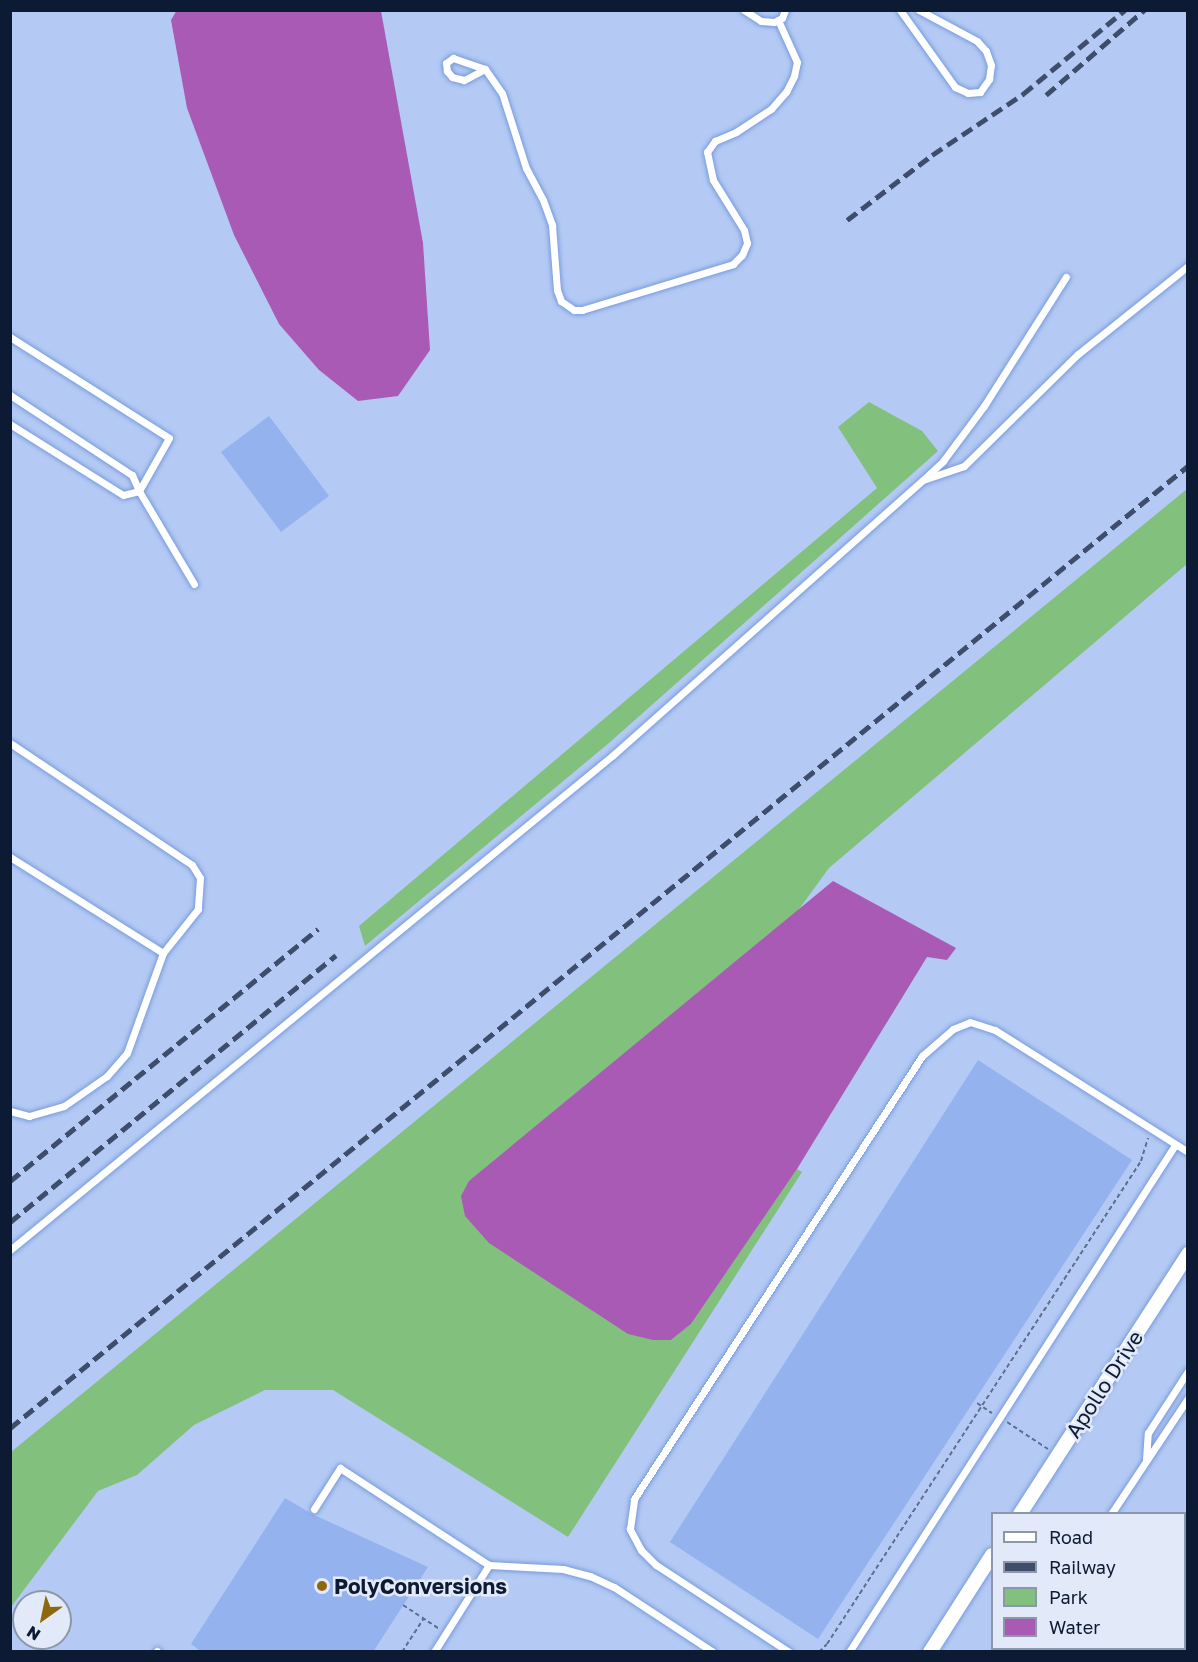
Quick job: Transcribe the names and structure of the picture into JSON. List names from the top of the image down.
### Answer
{
  "streets": {
    "street": ["Apollo Drive"]
  },
  "places": ["PolyConversions"],
  "legend": [
    "Road",
    "Railway",
    "Park",
    "Water"
  ],
  "north": "bottom left"
}
